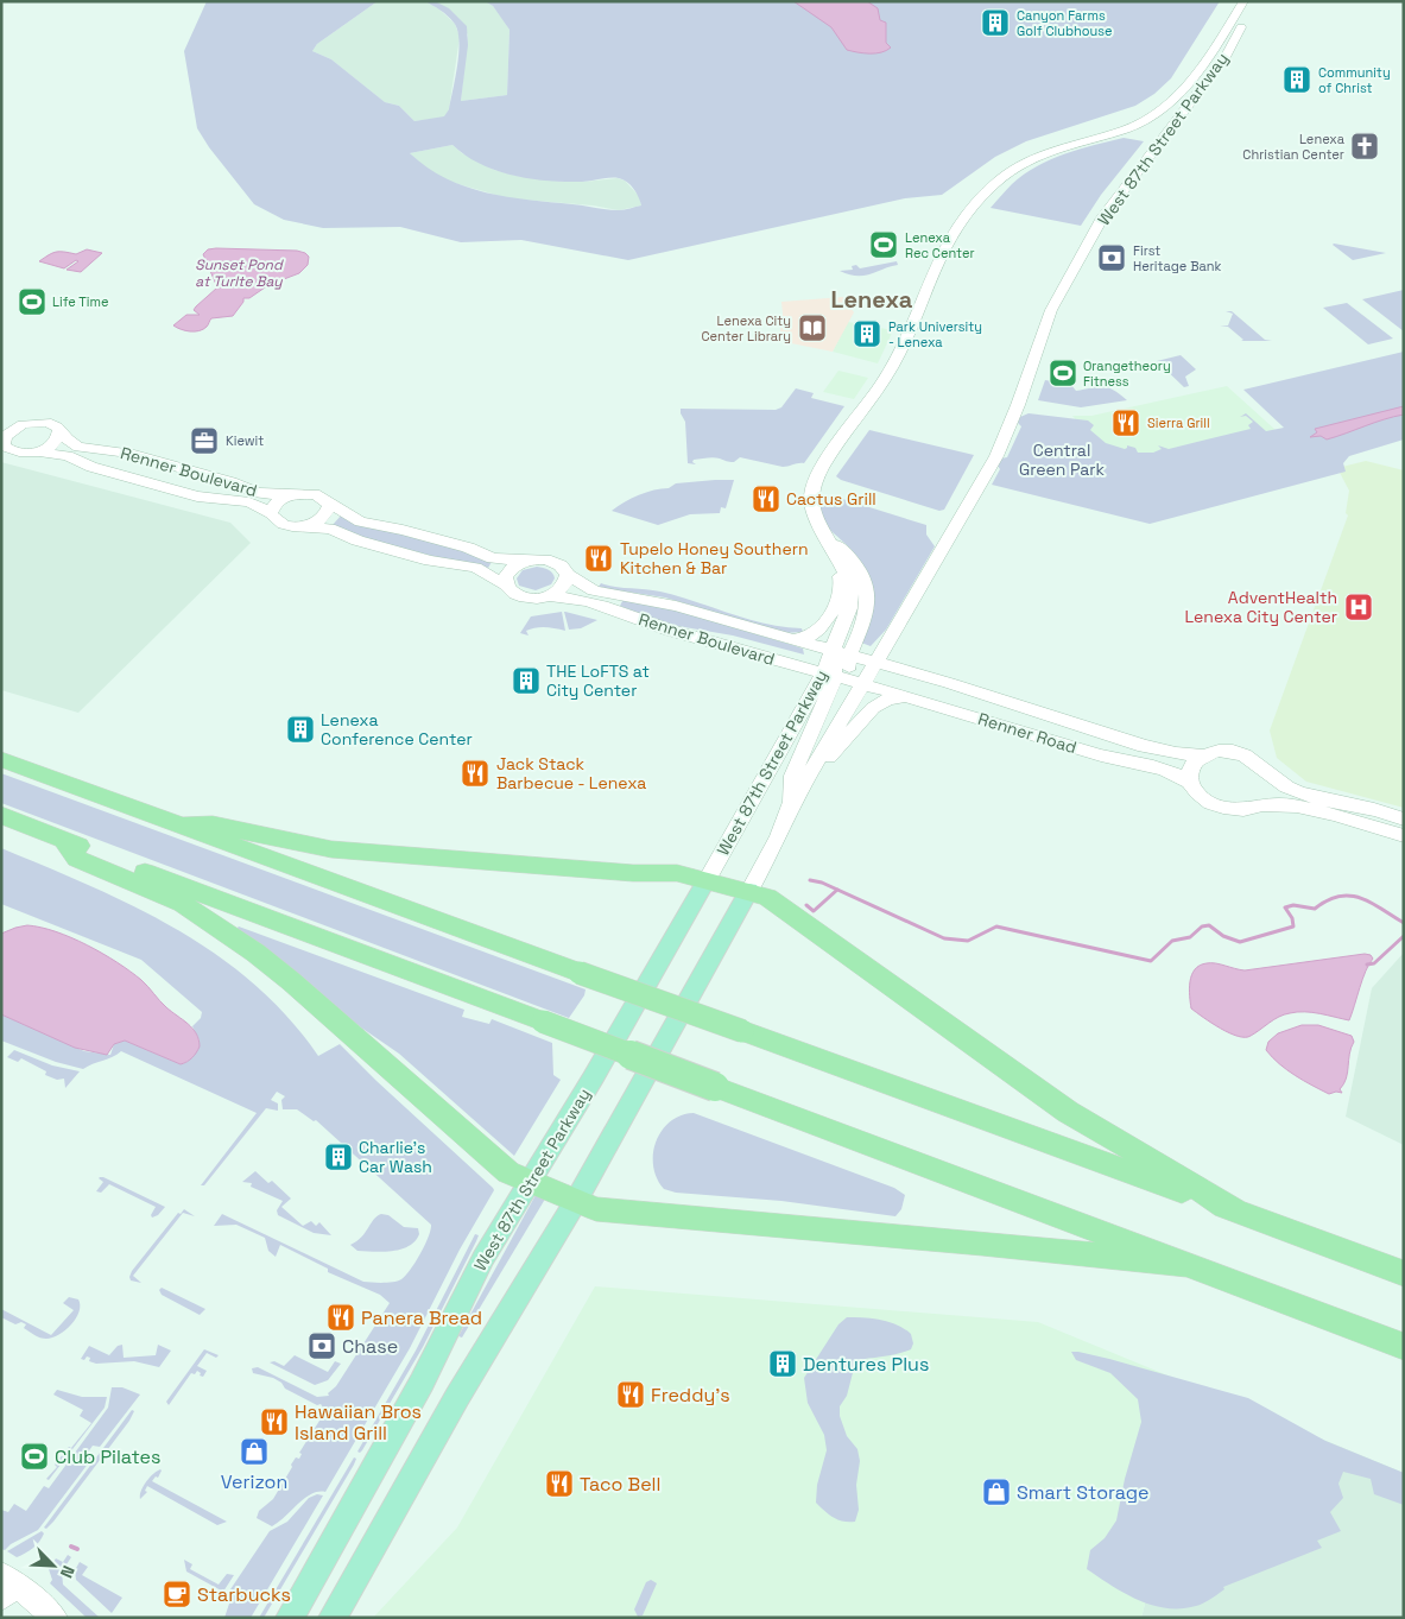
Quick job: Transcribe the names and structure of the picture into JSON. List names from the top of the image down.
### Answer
{
  "streets": {
    "main road": ["West 87th Street Parkway", "Renner Boulevard", "Renner Road"]
  },
  "crossings": [
    ["West 87th Street Parkway", "Renner Boulevard"],
    ["West 87th Street Parkway", "Renner Road"],
    ["Renner Boulevard", "Renner Road"]
  ],
  "districts": ["Lenexa"],
  "water": ["Sunset Pond at Turlte Bay"],
  "parks": ["Central Green Park"],
  "places": {
    "building": [
      "Canyon Farms Golf Clubhouse",
      "Community of Christ",
      "Park University - Lenexa",
      "THE LoFTS at City Center",
      "Lenexa Conference Center",
      "Charlie's Car Wash",
      "Dentures Plus"
    ],
    "church": ["Lenexa Christian Center"],
    "sports": [
      "Lenexa Rec Center",
      "Life Time",
      "Orangetheory Fitness",
      "Club Pilates"
    ],
    "bank": ["First Heritage Bank", "Chase"],
    "library": ["Lenexa City Center Library"],
    "restaurant": [
      "Sierra Grill",
      "Cactus Grill",
      "Tupelo Honey Southern Kitchen & Bar",
      "Jack Stack Barbecue - Lenexa",
      "Panera Bread",
      "Freddy's",
      "Hawaiian Bros Island Grill",
      "Taco Bell"
    ],
    "office": ["Kiewit"],
    "hospital": ["AdventHealth Lenexa City Center"],
    "shop": ["Verizon", "Smart Storage"],
    "cafe": ["Starbucks"]
  },
  "north": "bottom right"
}
